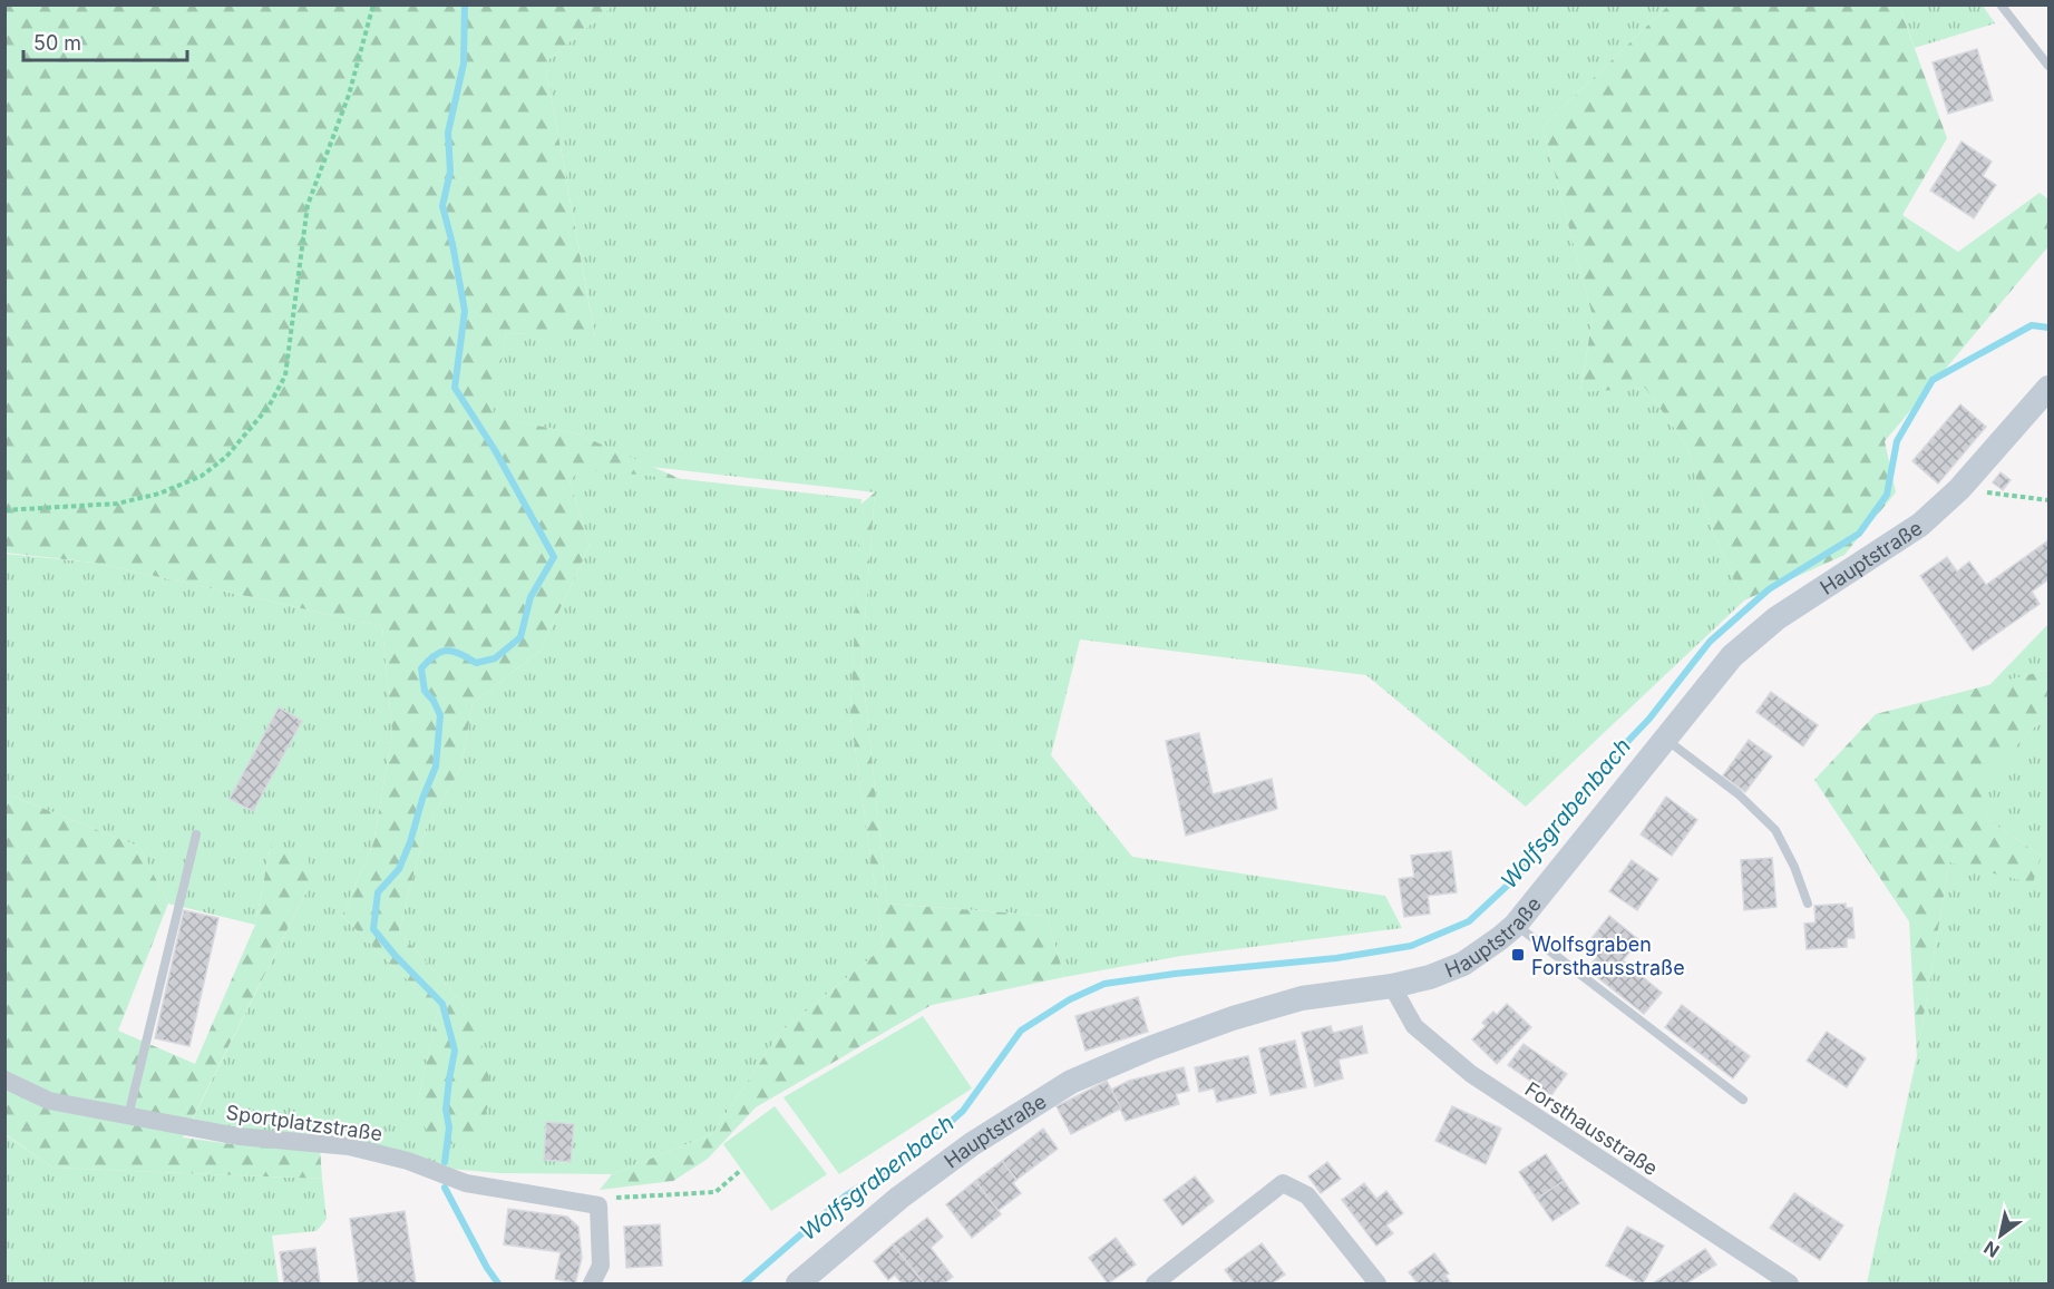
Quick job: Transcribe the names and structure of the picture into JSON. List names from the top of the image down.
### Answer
{
  "streets": {
    "main road": ["Hauptstraße"],
    "street": ["Sportplatzstraße", "Forsthausstraße"]
  },
  "crossings": [
    ["Hauptstraße", "Forsthausstraße"]
  ],
  "water": ["Wolfsgrabenbach"],
  "places": {
    "transit": ["Wolfsgraben Forsthausstraße"]
  },
  "scale_bar": "50 m",
  "north": "bottom left"
}
